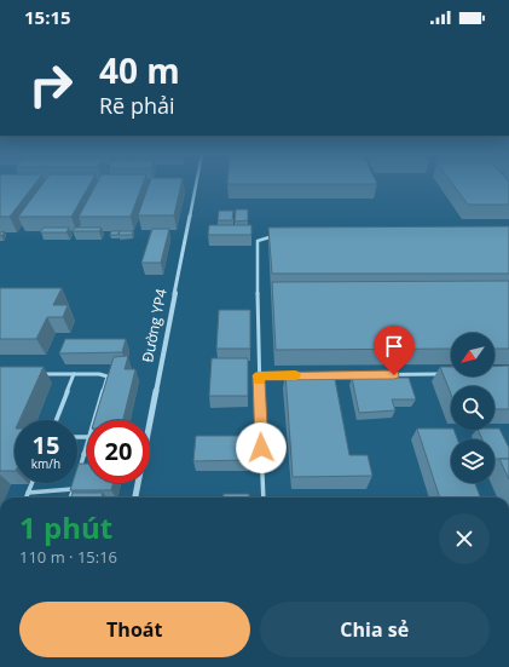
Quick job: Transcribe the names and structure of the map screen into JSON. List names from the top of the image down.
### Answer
{
  "streets": {
    "street": ["Đường YP4"]
  },
  "north": "bottom left",
  "page": {
    "status": "15:15",
    "turn": ["40 m", "Rẽ phải"],
    "speed": "15 km/h",
    "limit": "20",
    "heading": ["1 phút", "110 m · 15:16"],
    "buttons": ["Thoát", "Chia sẻ"]
  }
}
